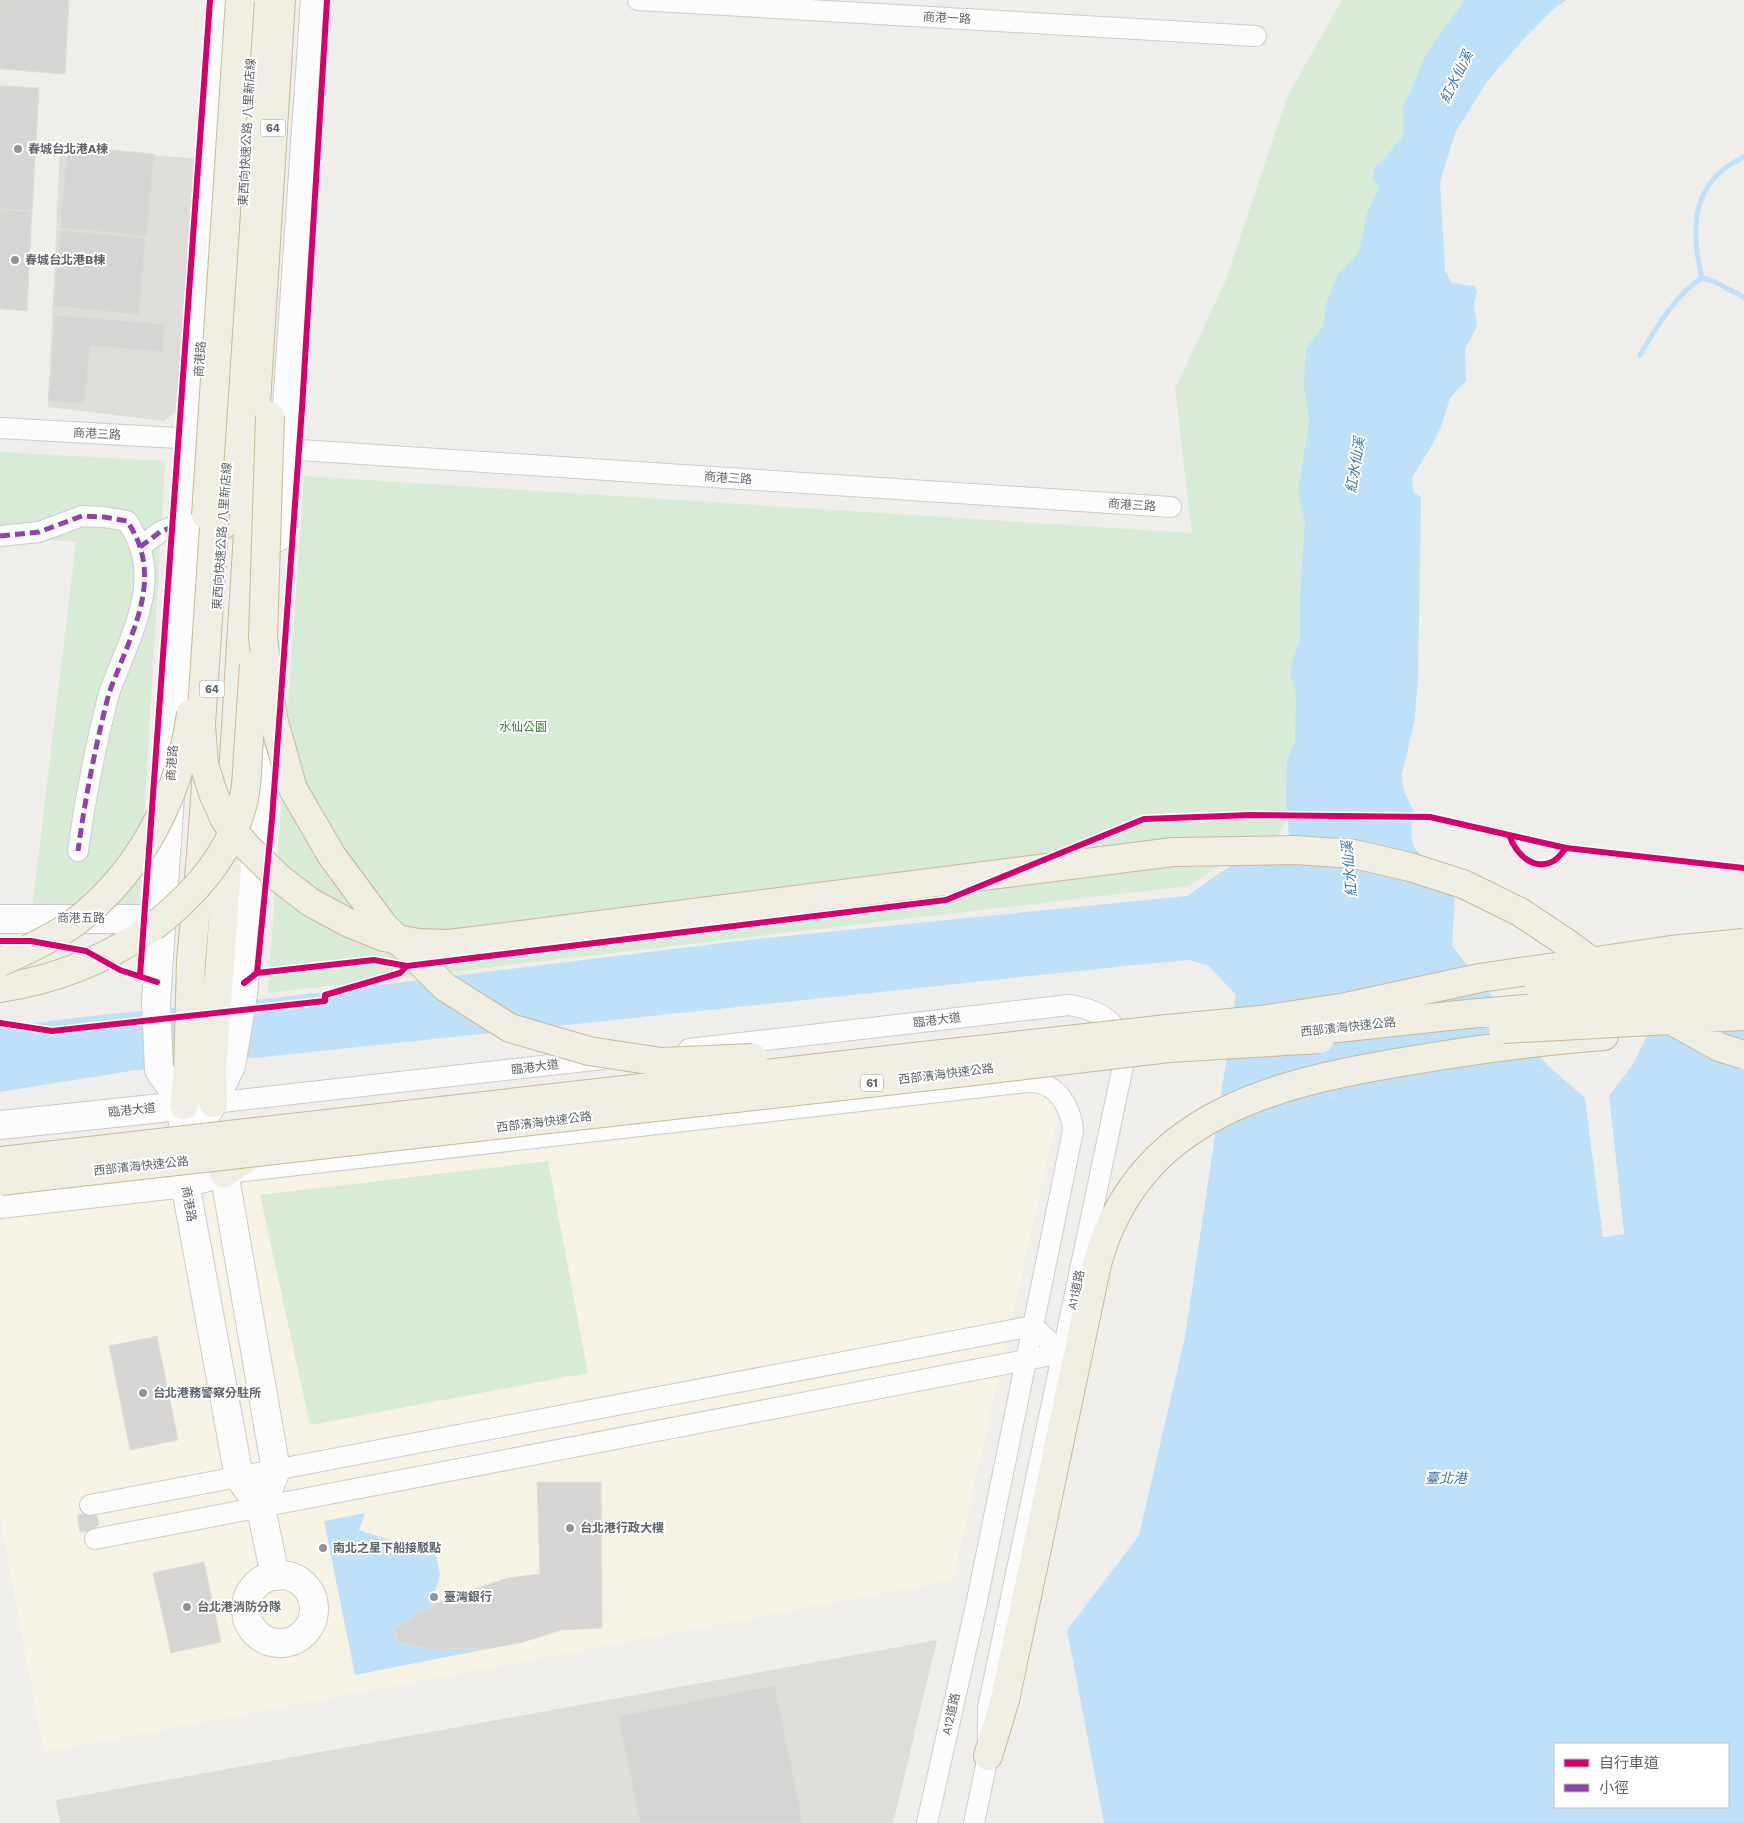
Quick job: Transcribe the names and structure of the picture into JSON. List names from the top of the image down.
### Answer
{
  "streets": {
    "highway": [
      "64",
      "東西向快速公路 八里新店線",
      "西部濱海快速公路",
      "61"
    ],
    "street": [
      "商港一路",
      "商港路",
      "商港三路",
      "商港五路",
      "臨港大道",
      "A11道路",
      "A12道路"
    ]
  },
  "crossings": [
    ["商港路", "商港三路"],
    ["商港路", "商港五路"],
    ["商港路", "臨港大道"],
    ["臨港大道", "A11道路"]
  ],
  "water": ["紅水仙溪", "臺北港"],
  "parks": ["水仙公園"],
  "places": [
    "春城台北港A棟",
    "春城台北港B棟",
    "台北港務警察分駐所",
    "台北港行政大樓",
    "南北之星下船接駁點",
    "臺灣銀行",
    "台北港消防分隊"
  ],
  "legend": ["自行車道", "小徑"]
}
